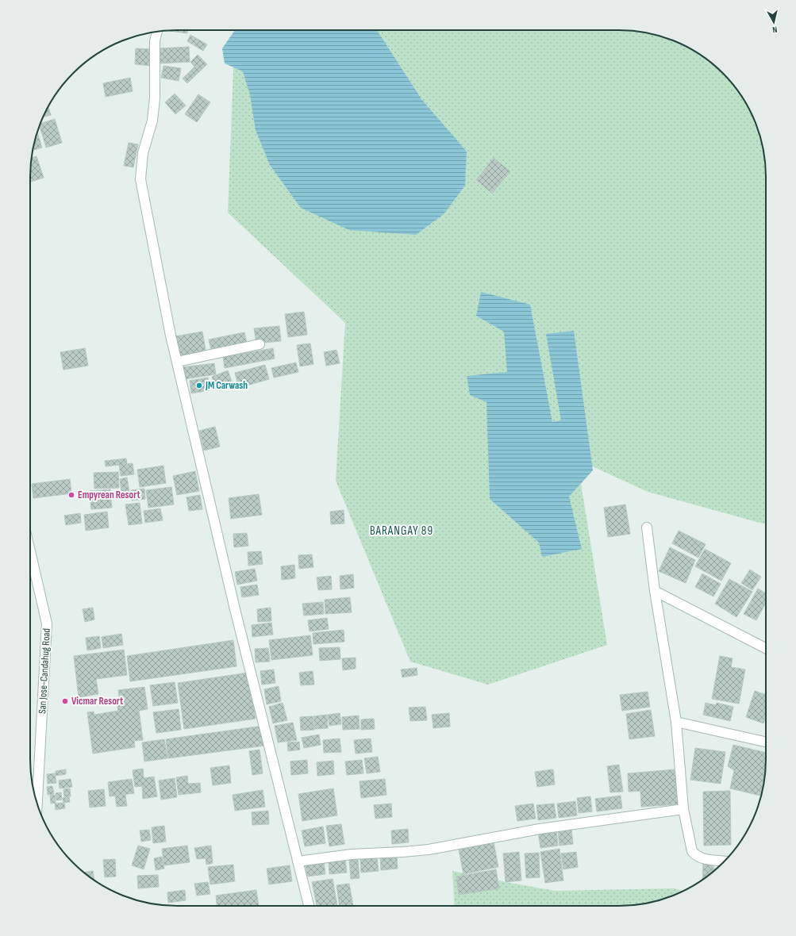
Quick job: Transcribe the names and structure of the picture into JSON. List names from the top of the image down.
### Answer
{
  "streets": {
    "street": ["San Jose-Candahug Road"]
  },
  "districts": ["BARANGAY 89"],
  "places": ["JM Carwash", "Empyrean Resort", "Vicmar Resort"],
  "north": "bottom"
}
